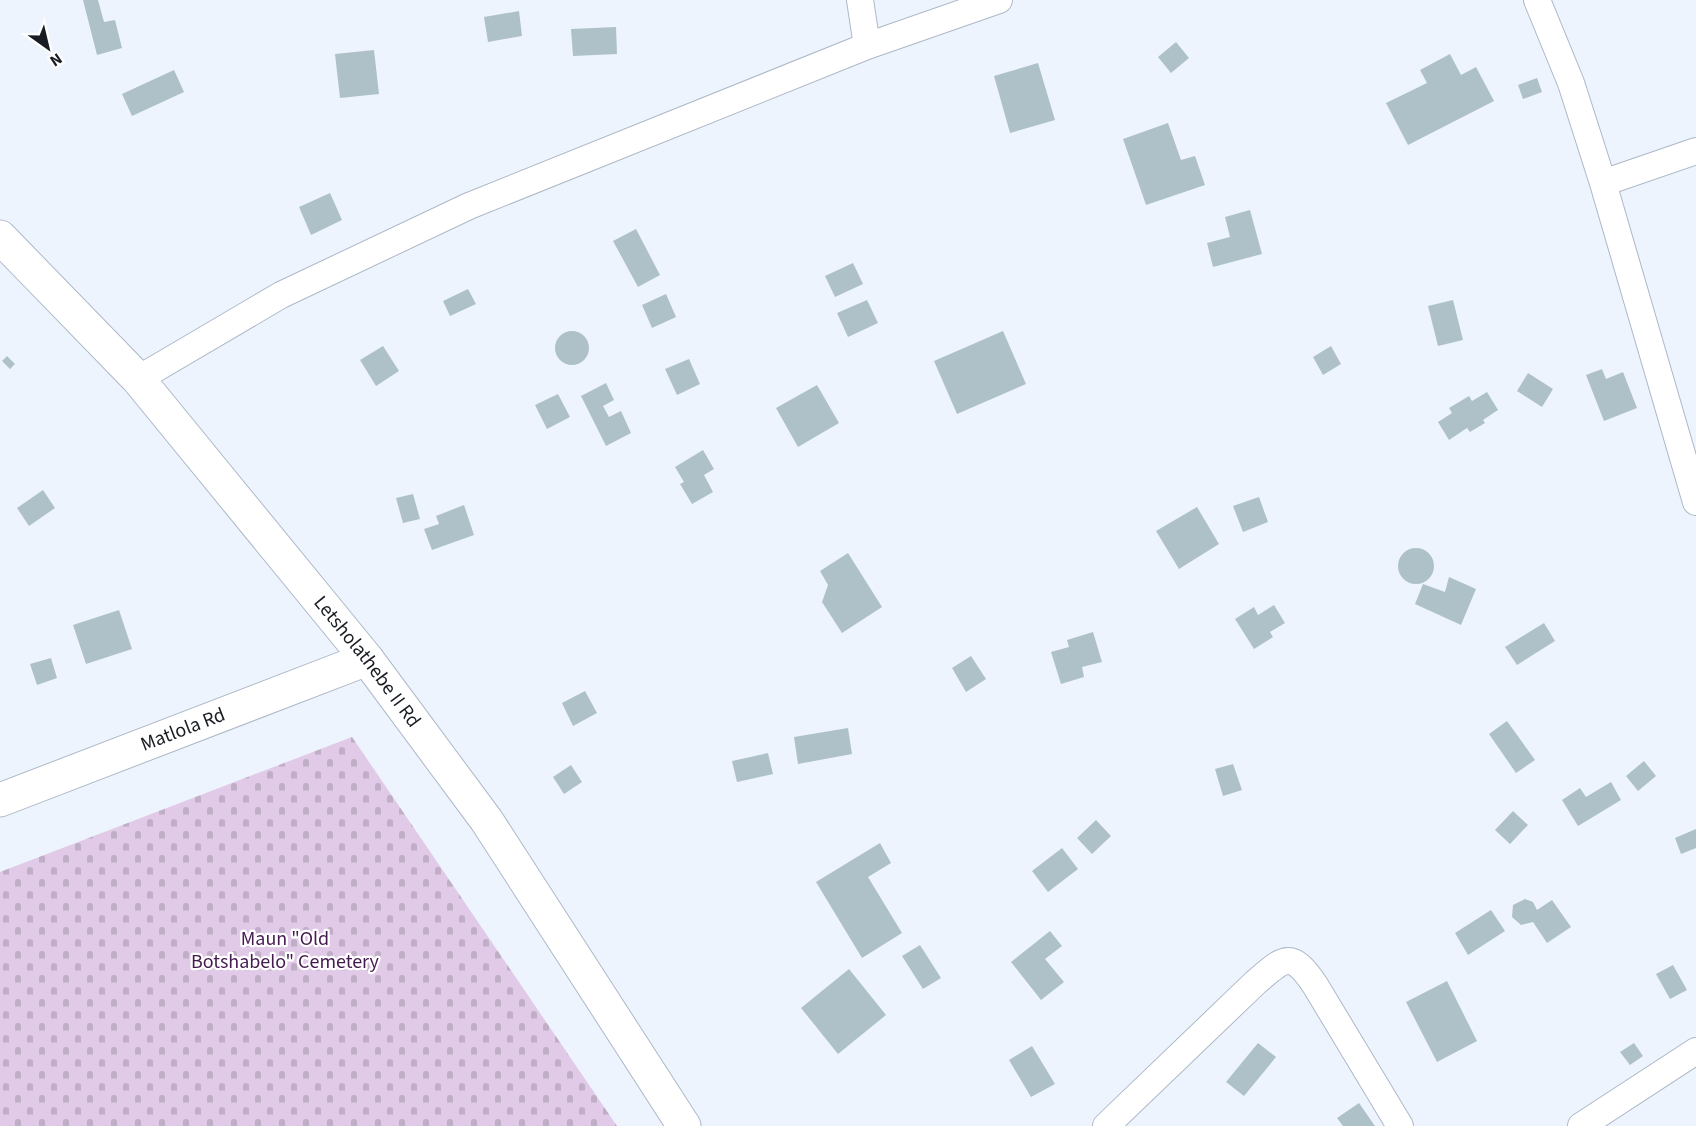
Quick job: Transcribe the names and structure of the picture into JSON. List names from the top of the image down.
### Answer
{
  "streets": {
    "street": ["Letsholathebe II Rd", "Matlola Rd"]
  },
  "crossings": [
    ["Letsholathebe II Rd", "Matlola Rd"]
  ],
  "parks": ["Maun \"Old Botshabelo\" Cemetery"],
  "north": "bottom right"
}
